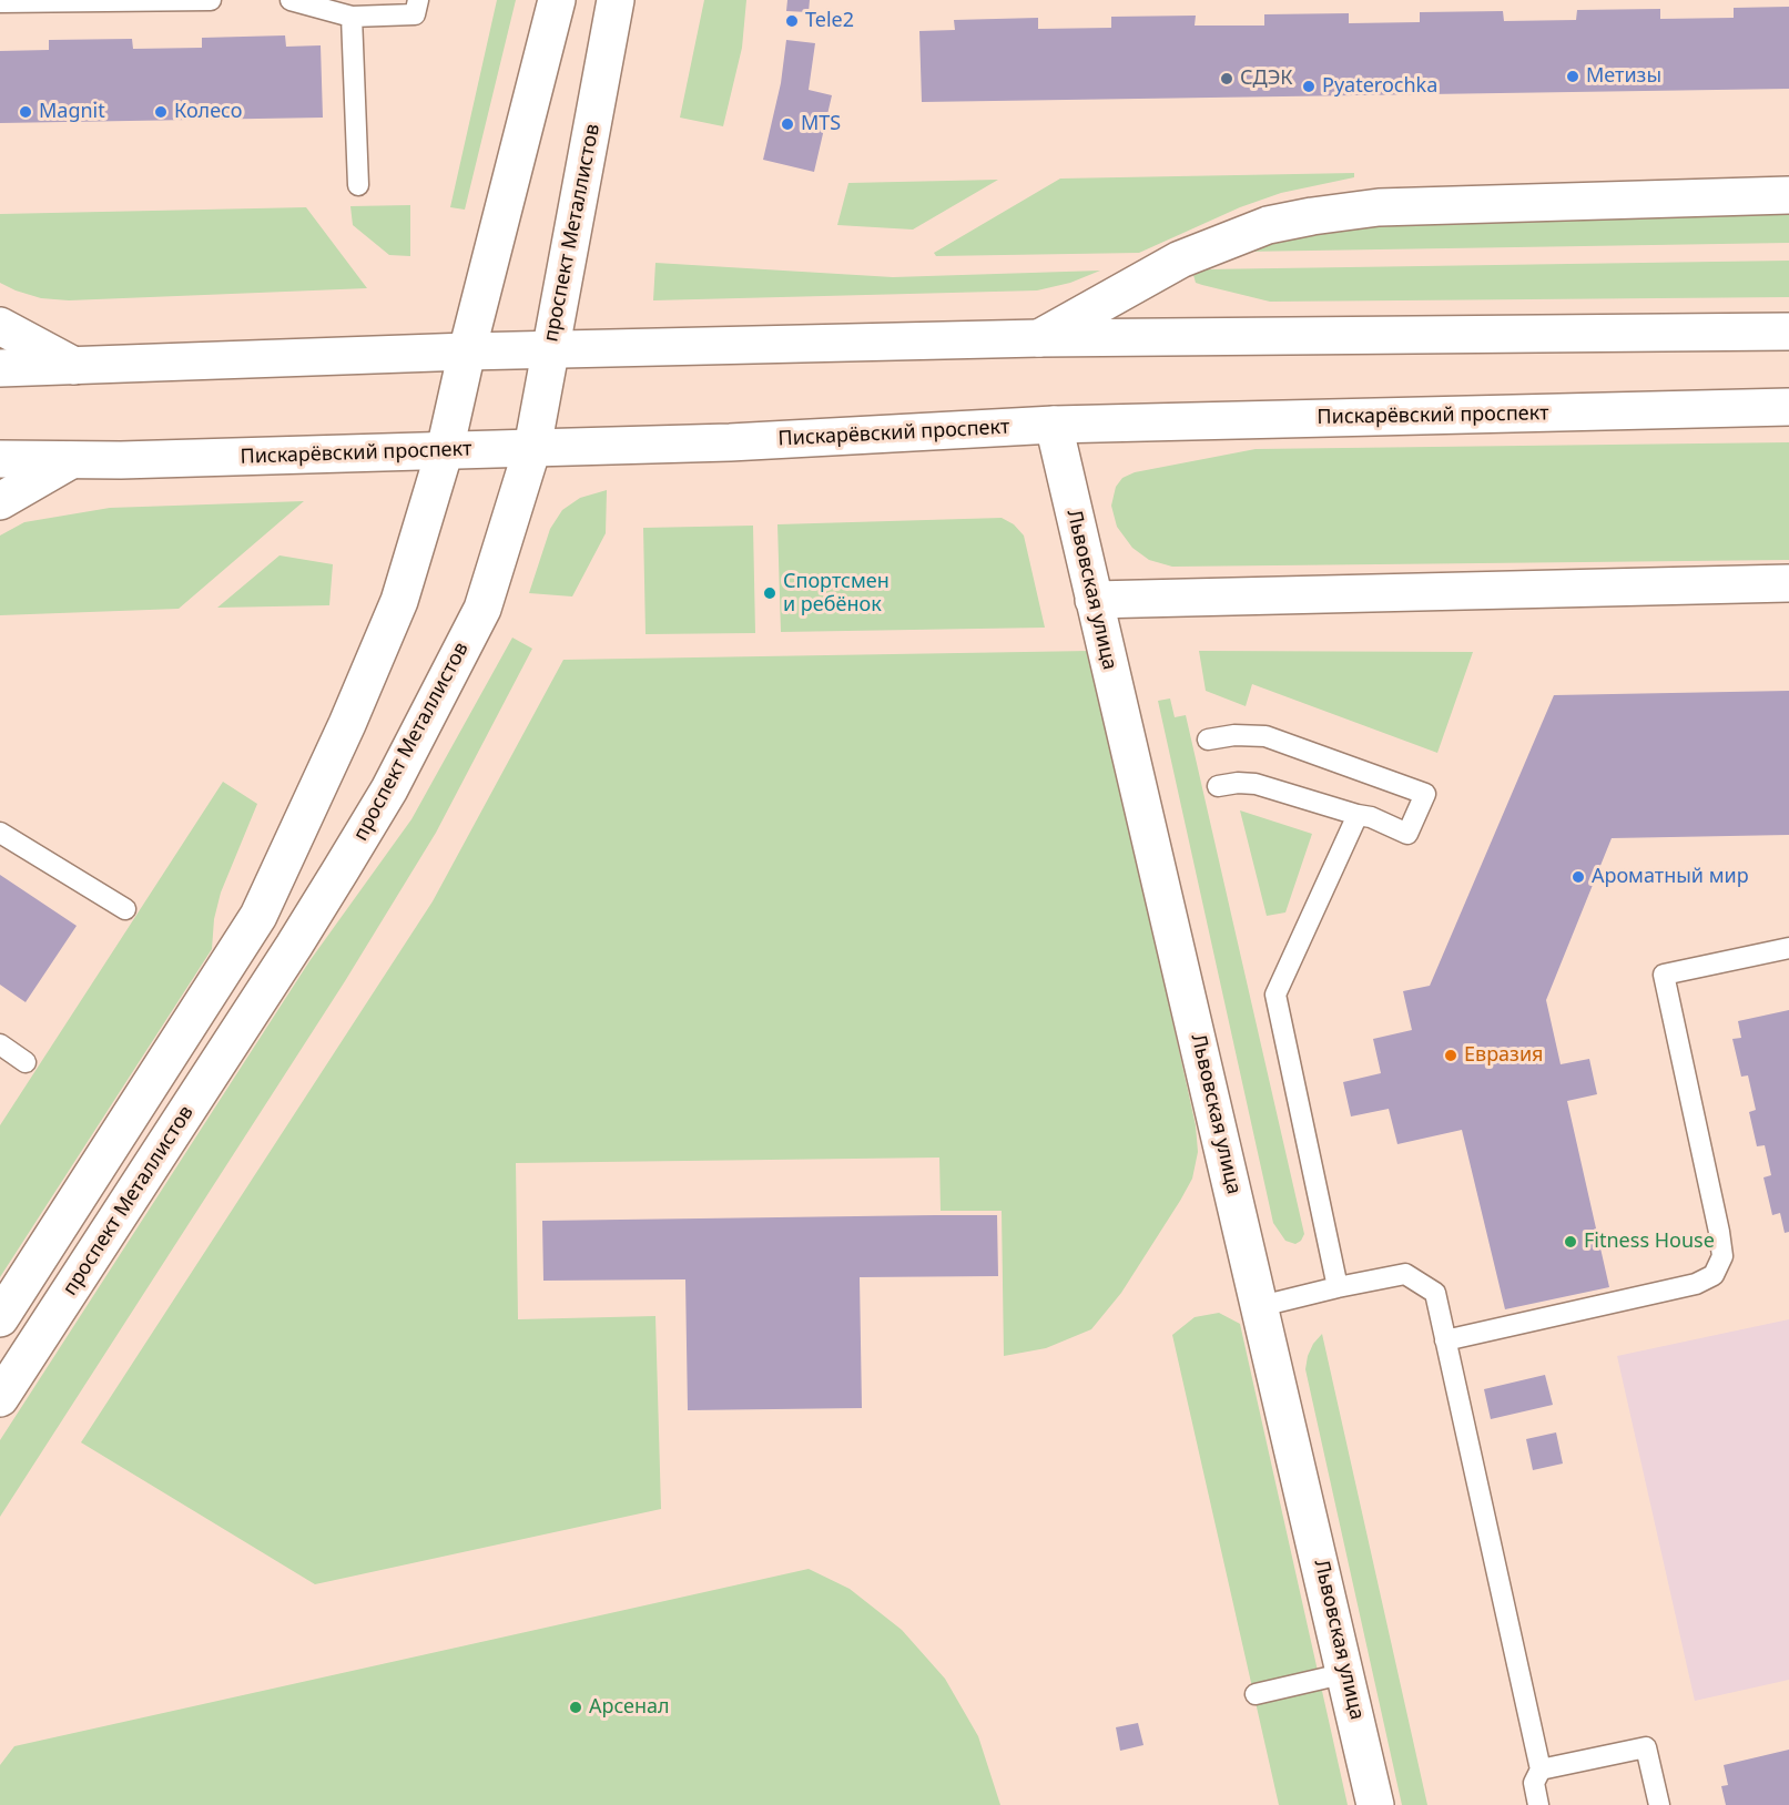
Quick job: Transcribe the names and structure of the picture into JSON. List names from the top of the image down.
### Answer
{
  "streets": {
    "street": ["проспект Металлистов", "Пискарёвский проспект", "Львовская улица"]
  },
  "crossings": [
    ["проспект Металлистов", "Пискарёвский проспект"],
    ["Пискарёвский проспект", "Львовская улица"]
  ],
  "places": [
    "Tele2",
    "Метизы",
    "СДЭК",
    "Pyaterochka",
    "Magnit",
    "Колесо",
    "MTS",
    "Спортсмен и ребёнок",
    "Ароматный мир",
    "Евразия",
    "Fitness House",
    "Арсенал"
  ]
}
